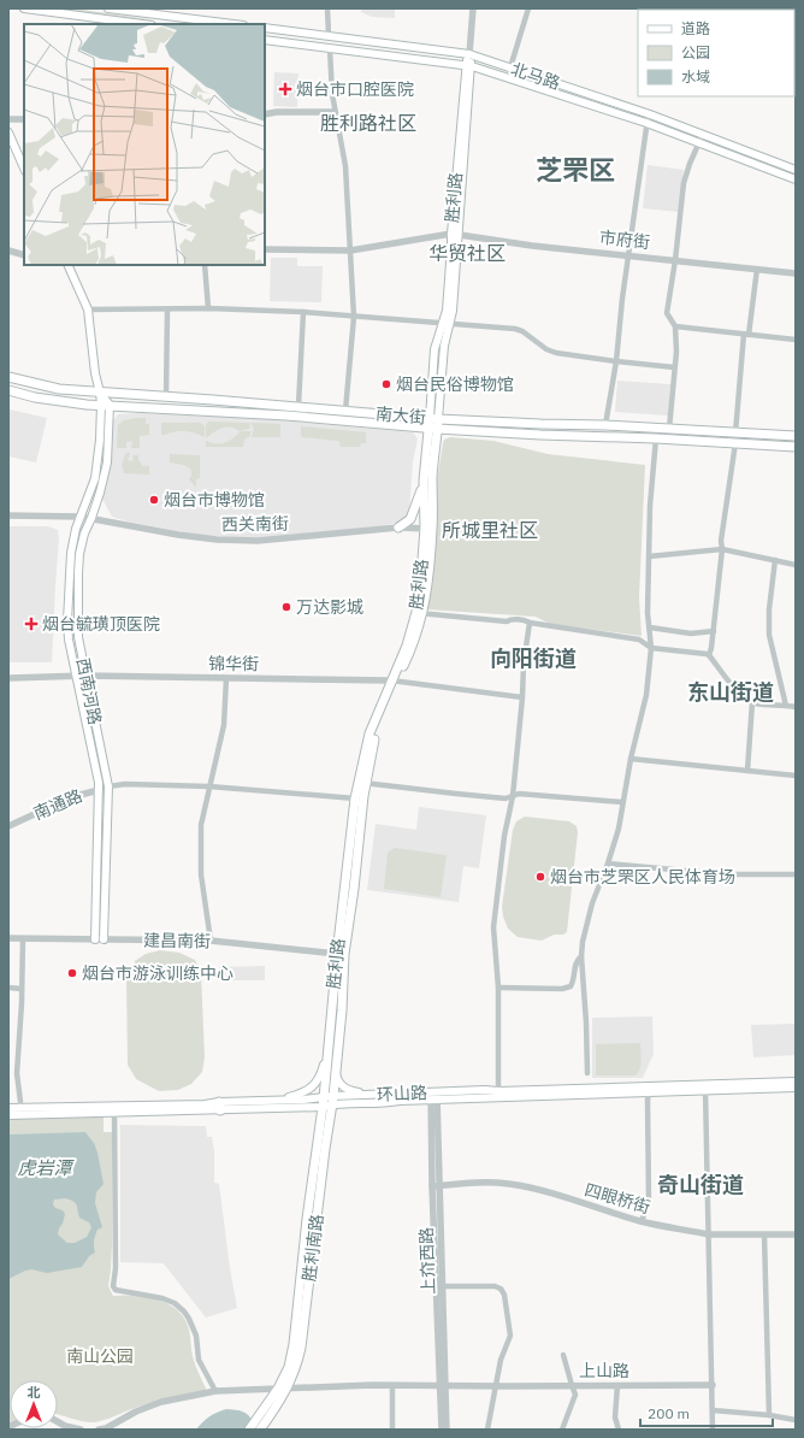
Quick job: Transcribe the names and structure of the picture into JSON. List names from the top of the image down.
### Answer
{
  "streets": {
    "main road": [
      "北马路",
      "胜利路",
      "南大街",
      "西南河路",
      "南通路",
      "环山路",
      "胜利南路"
    ],
    "street": [
      "市府街",
      "西关南街",
      "锦华街",
      "建昌南街",
      "四眼桥街",
      "上夼西路",
      "上山路"
    ]
  },
  "crossings": [
    ["北马路", "胜利路"],
    ["胜利路", "市府街"],
    ["胜利路", "南大街"],
    ["胜利路", "西关南街"],
    ["胜利路", "锦华街"],
    ["胜利路", "建昌南街"],
    ["胜利路", "环山路"],
    ["胜利路", "胜利南路"],
    ["南大街", "西南河路"],
    ["西关南街", "西南河路"],
    ["锦华街", "西南河路"],
    ["西南河路", "南通路"],
    ["西南河路", "建昌南街"],
    ["环山路", "胜利南路"],
    ["环山路", "上夼西路"],
    ["四眼桥街", "上夼西路"],
    ["胜利南路", "上山路"],
    ["上夼西路", "上山路"]
  ],
  "districts": [
    "胜利路社区",
    "芝罘区",
    "华贸社区",
    "所城里社区",
    "向阳街道",
    "东山街道",
    "奇山街道"
  ],
  "water": ["虎岩潭"],
  "parks": ["南山公园"],
  "places": {
    "health": ["烟台市口腔医院", "烟台毓璜顶医院"],
    "other": [
      "烟台民俗博物馆",
      "烟台市博物馆",
      "万达影城",
      "烟台市芝罘区人民体育场",
      "烟台市游泳训练中心"
    ]
  },
  "legend": ["道路", "公园", "水域"],
  "scale_bar": "200 m",
  "north": "top"
}
